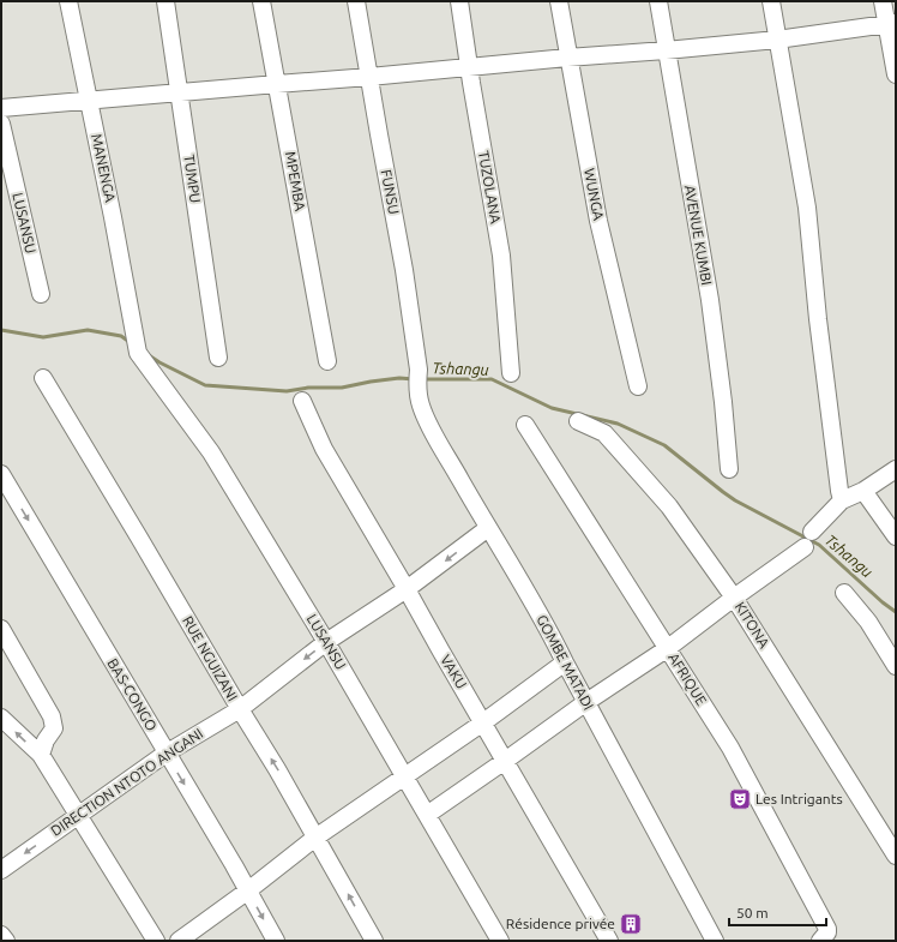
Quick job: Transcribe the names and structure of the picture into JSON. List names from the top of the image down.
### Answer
{
  "streets": {
    "street": [
      "MANENGA",
      "TUMPU",
      "MPEMBA",
      "TUZOLANA",
      "FUNSU",
      "WUNGA",
      "LUSANSU",
      "AVENUE KUMBI",
      "KITONA",
      "RUE NGUIZANI",
      "GOMBE MATADI",
      "VAKU",
      "AFRIQUE",
      "BAS-CONGO",
      "DIRECTION NTOTO ANGANI"
    ]
  },
  "crossings": [
    ["MANENGA", "LUSANSU"],
    ["FUNSU", "GOMBE MATADI"],
    ["LUSANSU", "DIRECTION NTOTO ANGANI"],
    ["RUE NGUIZANI", "DIRECTION NTOTO ANGANI"],
    ["GOMBE MATADI", "DIRECTION NTOTO ANGANI"],
    ["VAKU", "DIRECTION NTOTO ANGANI"],
    ["BAS-CONGO", "DIRECTION NTOTO ANGANI"]
  ],
  "one_way": ["RUE NGUIZANI", "DIRECTION NTOTO ANGANI"],
  "water": ["Tshangu"],
  "places": {
    "theatre": ["Les Intrigants"],
    "building": ["Résidence privée"]
  },
  "scale_bar": "50 m"
}
